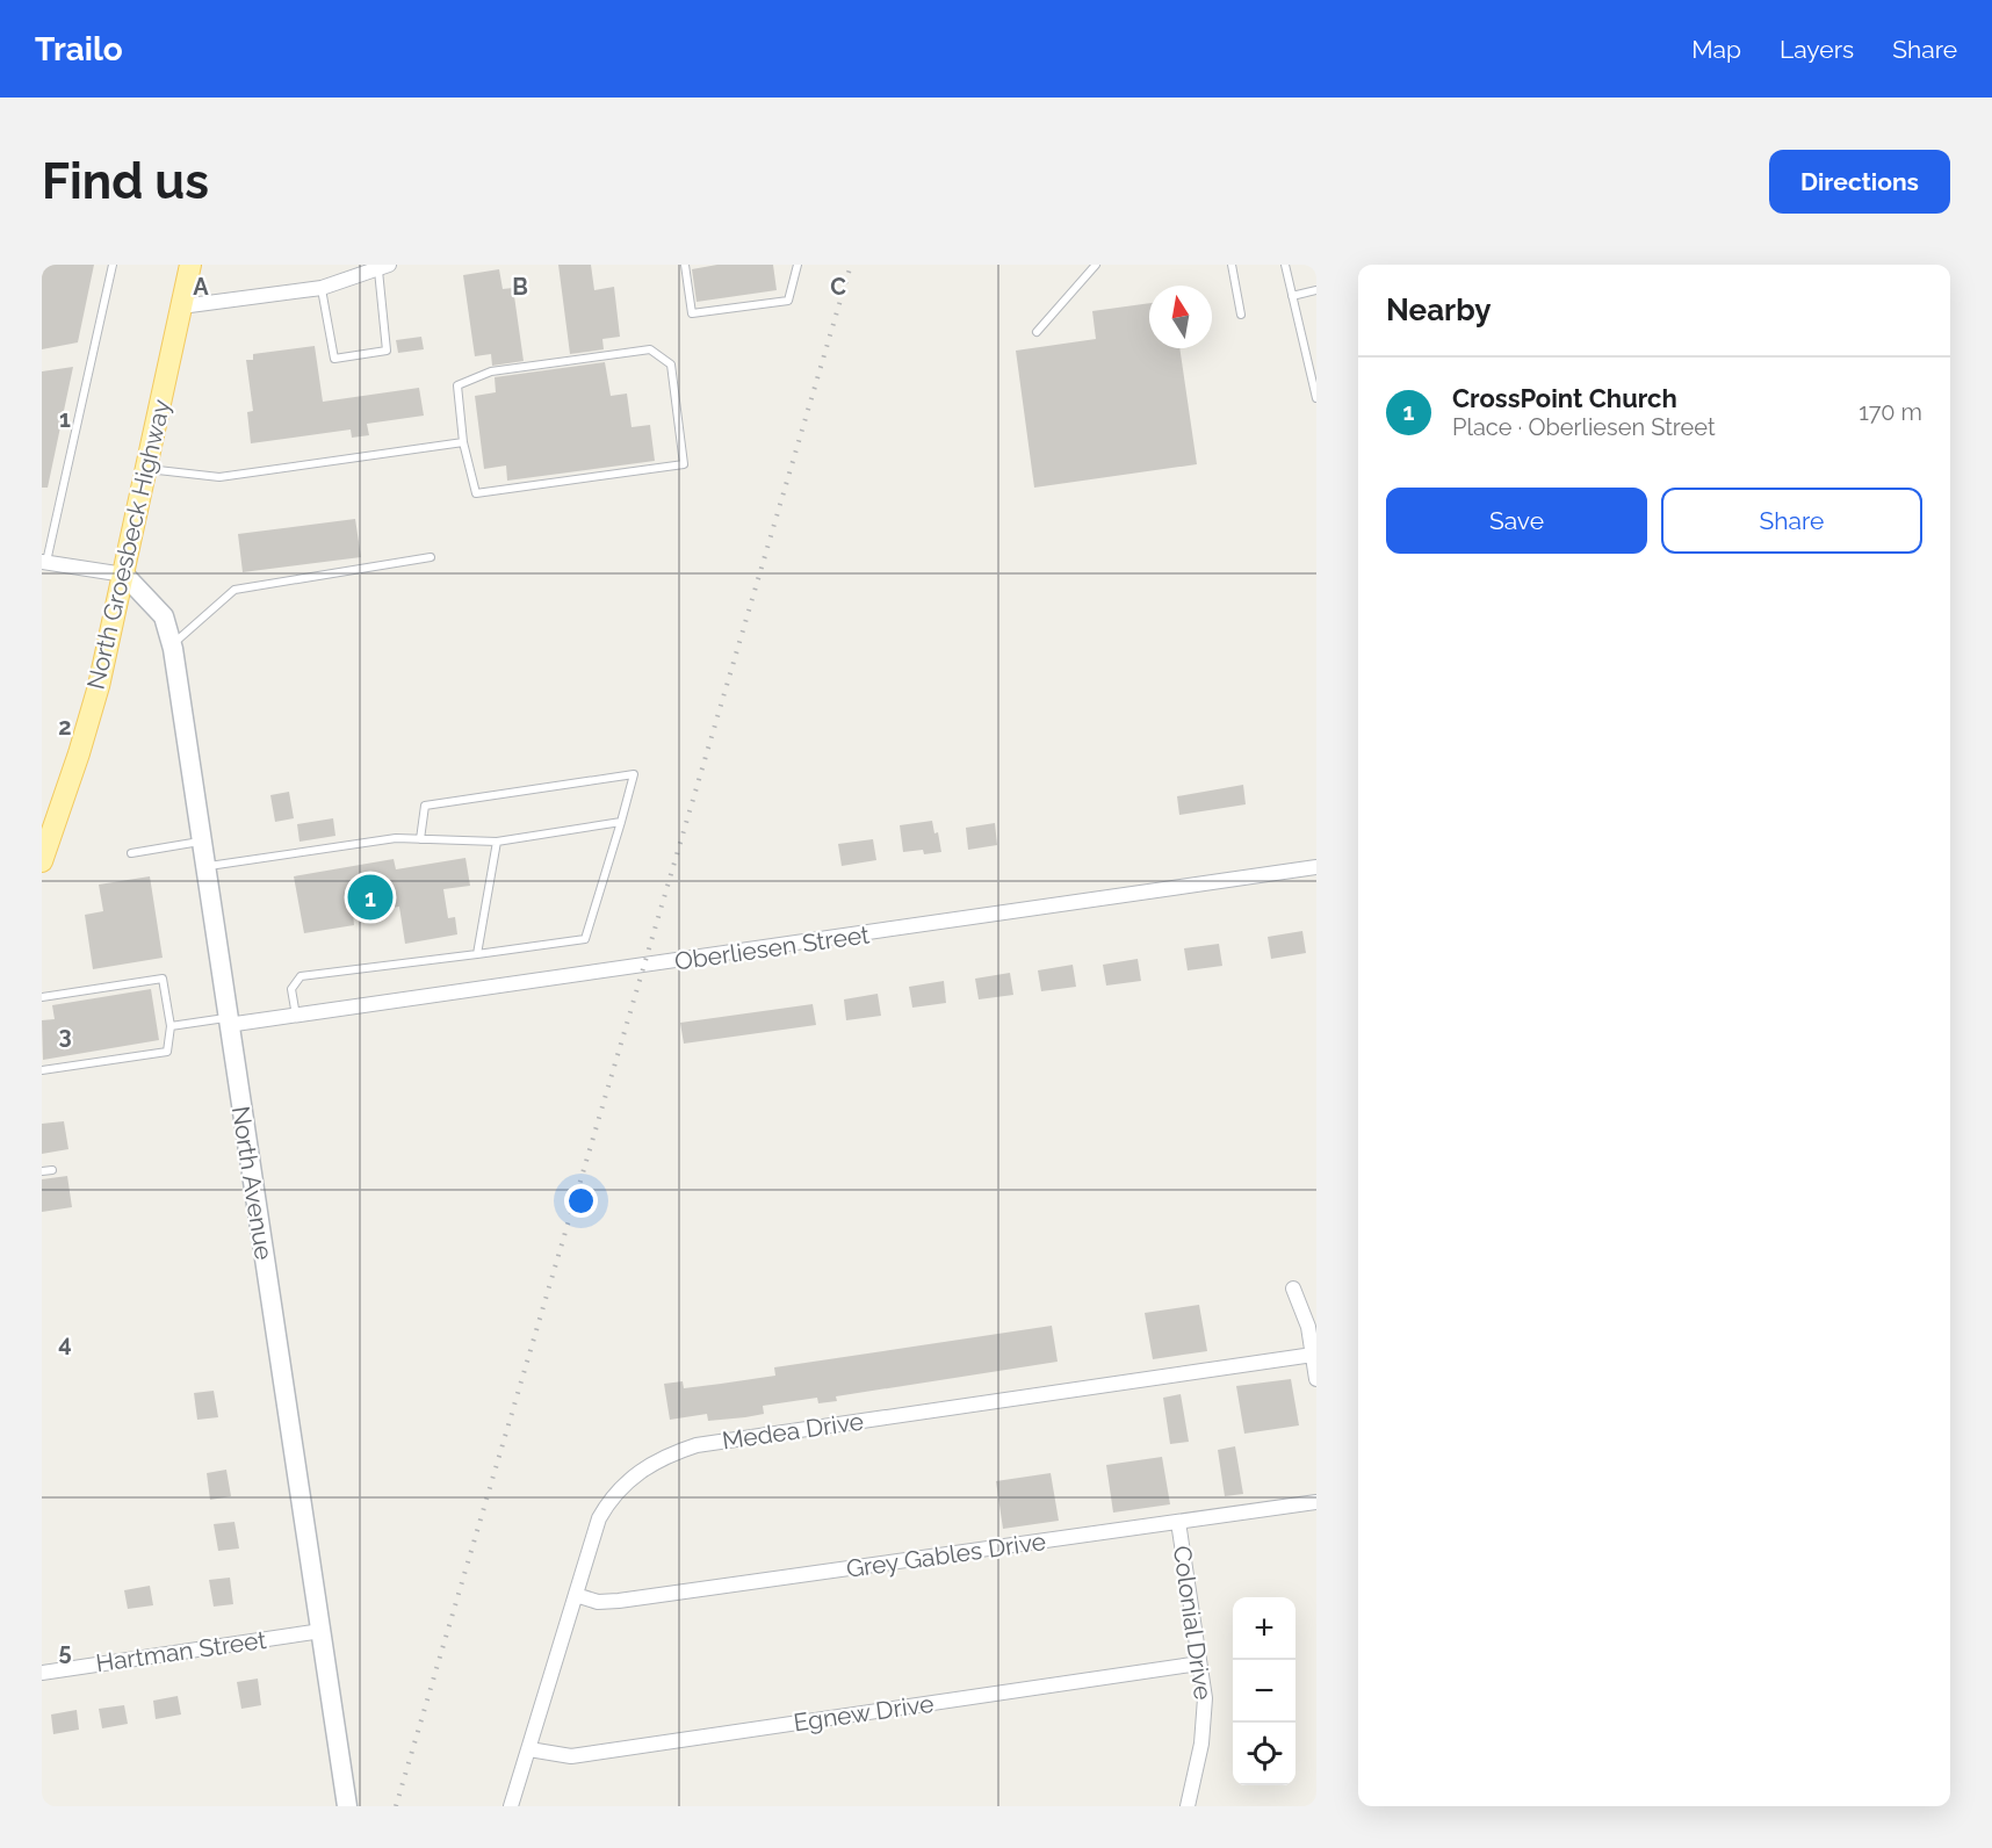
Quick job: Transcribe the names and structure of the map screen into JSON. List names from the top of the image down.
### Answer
{
  "streets": {
    "main road": ["North Groesbeck Highway", "North Avenue"],
    "street": [
      "Oberliesen Street",
      "Medea Drive",
      "Grey Gables Drive",
      "Colonial Drive",
      "Hartman Street",
      "Egnew Drive"
    ]
  },
  "crossings": [
    ["North Groesbeck Highway", "North Avenue"],
    ["Oberliesen Street", "North Avenue"],
    ["North Avenue", "Hartman Street"],
    ["Medea Drive", "Grey Gables Drive"],
    ["Medea Drive", "Egnew Drive"],
    ["Grey Gables Drive", "Colonial Drive"],
    ["Colonial Drive", "Egnew Drive"]
  ],
  "north": "top",
  "page": {
    "header": "Trailo",
    "nav": ["Map", "Layers", "Share"],
    "buttons": [
      "Directions",
      ["Save", "Share"]
    ],
    "title": "Find us",
    "heading": "Nearby",
    "list": [
      {
        "mark": "1",
        "name": "CrossPoint Church",
        "note": "Place · Oberliesen Street",
        "value": "170 m"
      }
    ],
    "pins": "1",
    "map_buttons": ["+", "−"]
  },
  "grid": {
    "columns": ["A", "B", "C"],
    "rows": [
      "1",
      "2",
      "3",
      "4",
      "5"
    ]
  }
}
